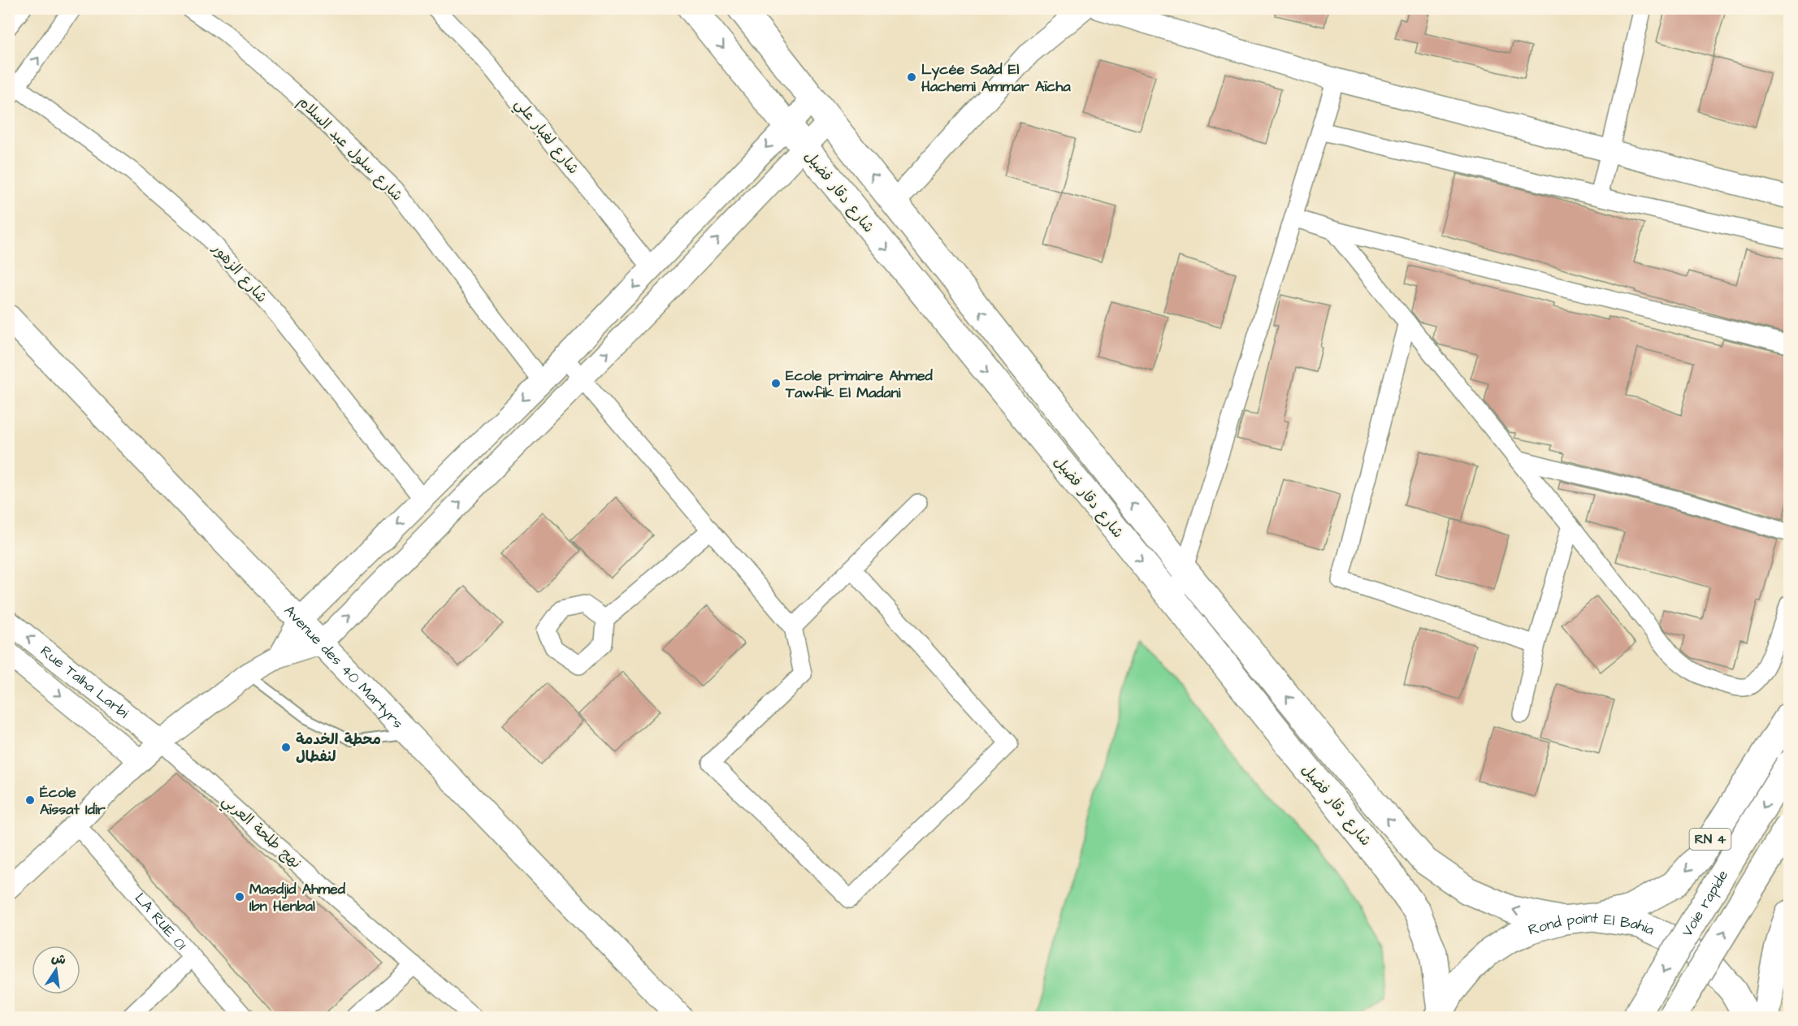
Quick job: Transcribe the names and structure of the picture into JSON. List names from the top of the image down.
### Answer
{
  "streets": {
    "main road": [
      "شارع دقار فضيل",
      "Avenue des 40 Martyrs",
      "RN 4",
      "Voie rapide",
      "Rond point El Bahia"
    ],
    "street": [
      "شارع لغبار علي",
      "شارع سلول عبد السلام",
      "شارع الزهور",
      "Rue Talha Larbi",
      "نهج طلحة العربي",
      "LA RUE 01"
    ]
  },
  "crossings": [
    ["شارع دقار فضيل", "Rond point El Bahia"],
    ["Rue Talha Larbi", "نهج طلحة العربي"],
    ["RN 4", "Rond point El Bahia"]
  ],
  "places": [
    "Lycée Saâd El Hachemi Ammar Aïcha",
    "Ecole primaire Ahmed Tawfik El Madani",
    "محطة الخدمة لنفطال",
    "École Aïssat Idir",
    "Masdjid Ahmed Ibn Henbal"
  ],
  "north": "top"
}
